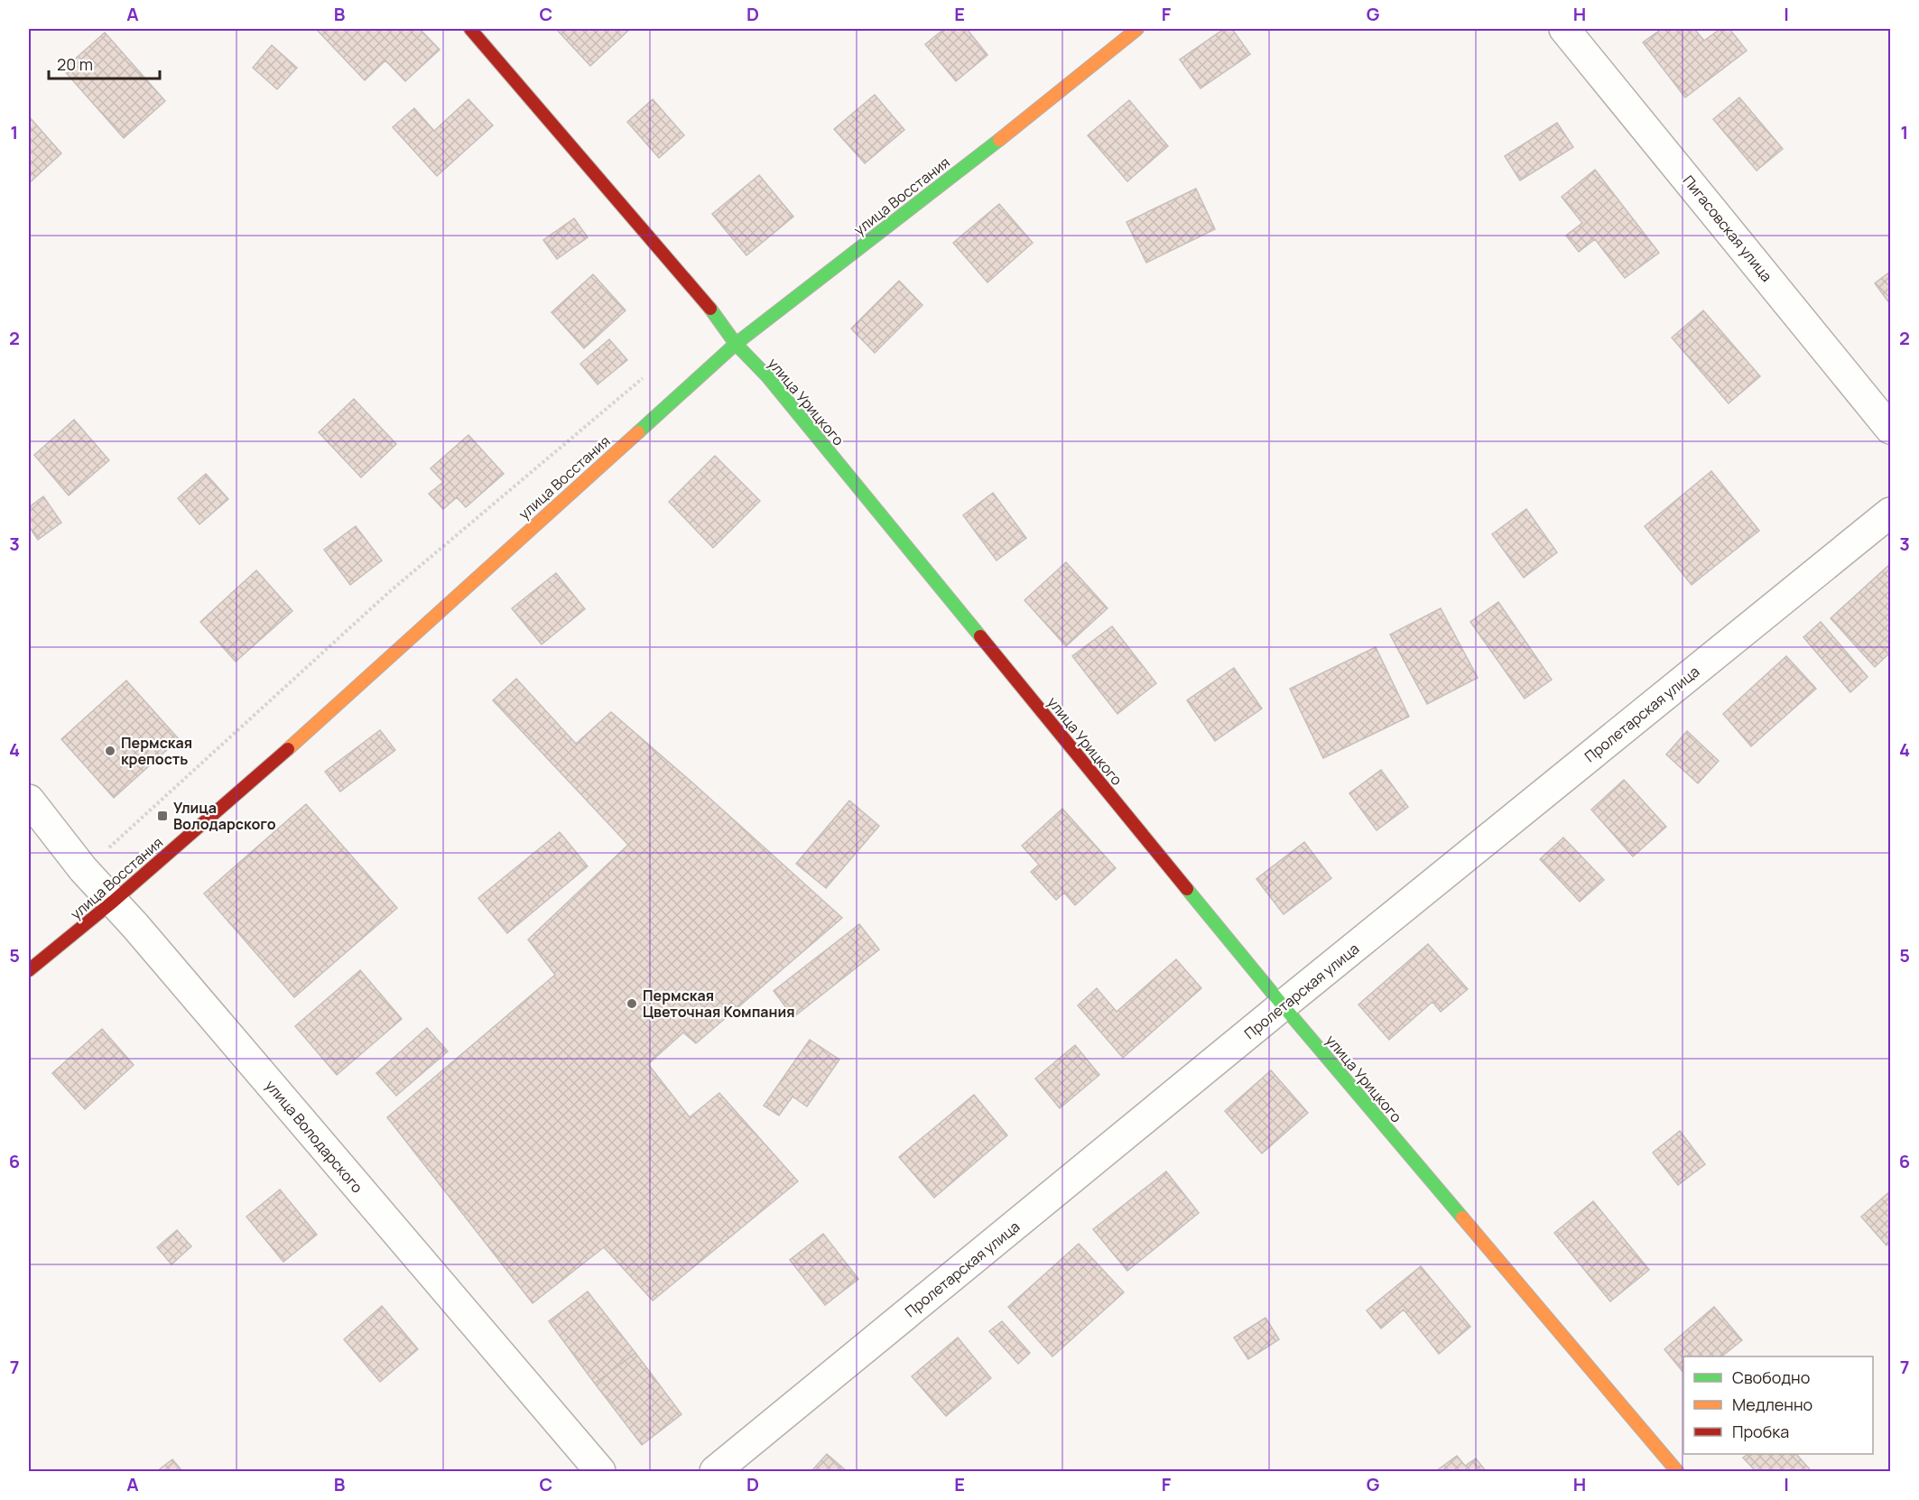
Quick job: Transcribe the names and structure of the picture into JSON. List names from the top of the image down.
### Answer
{
  "streets": {
    "street": [
      "улица Восстания",
      "Пигасовская улица",
      "улица Урицкого",
      "Пролетарская улица",
      "улица Володарского"
    ]
  },
  "crossings": [
    ["улица Восстания", "улица Урицкого"],
    ["улица Восстания", "улица Володарского"],
    ["улица Урицкого", "Пролетарская улица"]
  ],
  "places": {
    "other": ["Пермская крепость", "Пермская Цветочная Компания"],
    "transit": ["Улица Володарского"]
  },
  "legend": ["Свободно", "Медленно", "Пробка"],
  "scale_bar": "20 m",
  "grid": {
    "columns": [
      "A",
      "B",
      "C",
      "D",
      "E",
      "F",
      "G",
      "H",
      "I"
    ],
    "rows": [
      "1",
      "2",
      "3",
      "4",
      "5",
      "6",
      "7"
    ]
  }
}
